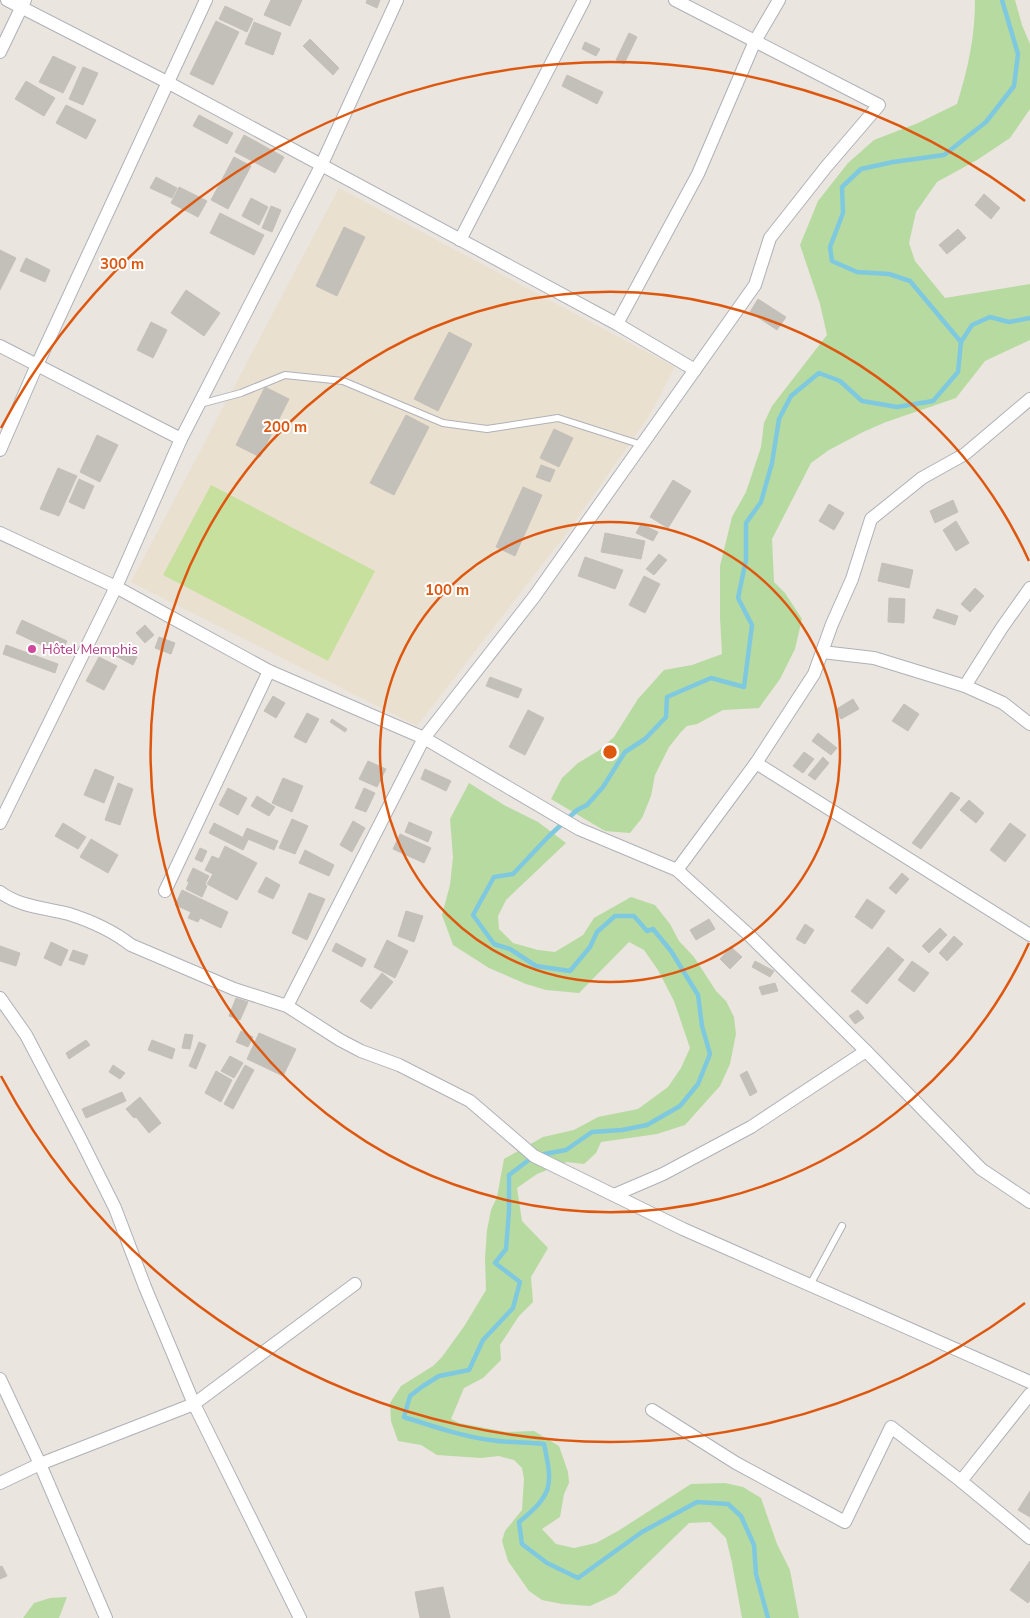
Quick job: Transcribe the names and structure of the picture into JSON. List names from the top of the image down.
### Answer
{
  "places": ["Hôtel Memphis"],
  "rings": ["300 m", "200 m", "100 m"]
}
